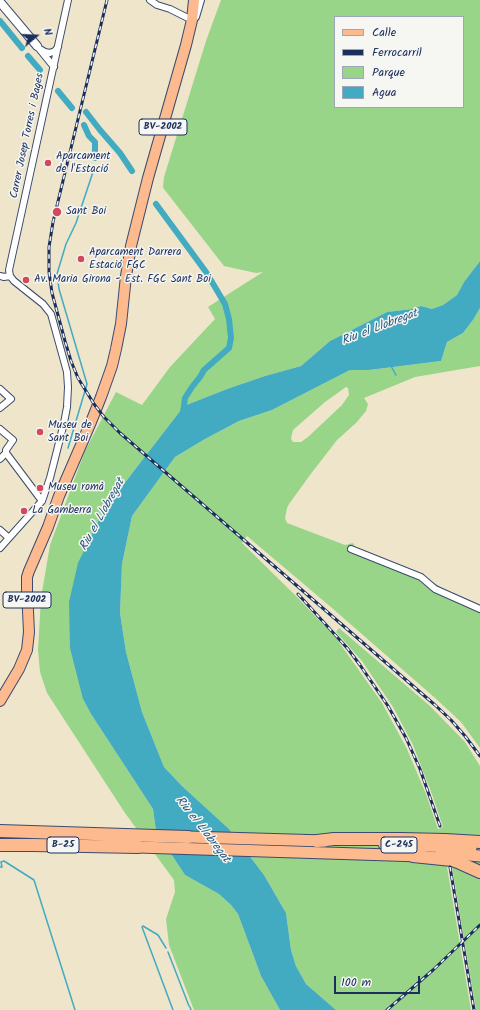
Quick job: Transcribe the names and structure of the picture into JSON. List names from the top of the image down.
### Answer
{
  "streets": {
    "highway": ["B-25", "C-245"],
    "main road": ["BV-2002"],
    "street": ["Carrer Josep Torres i Bages"]
  },
  "crossings": [
    ["B-25", "C-245"]
  ],
  "water": ["Riu el Llobregat"],
  "places": [
    "Aparcament de l'Estació",
    "Sant Boi",
    "Aparcament Darrera Estació FGC",
    "Av. Maria Girona - Est. FGC Sant Boi",
    "Museu de Sant Boi",
    "Museu romà",
    "La Gamberra"
  ],
  "legend": [
    "Calle",
    "Ferrocarril",
    "Parque",
    "Agua"
  ],
  "scale_bar": "100 m",
  "north": "right"
}
